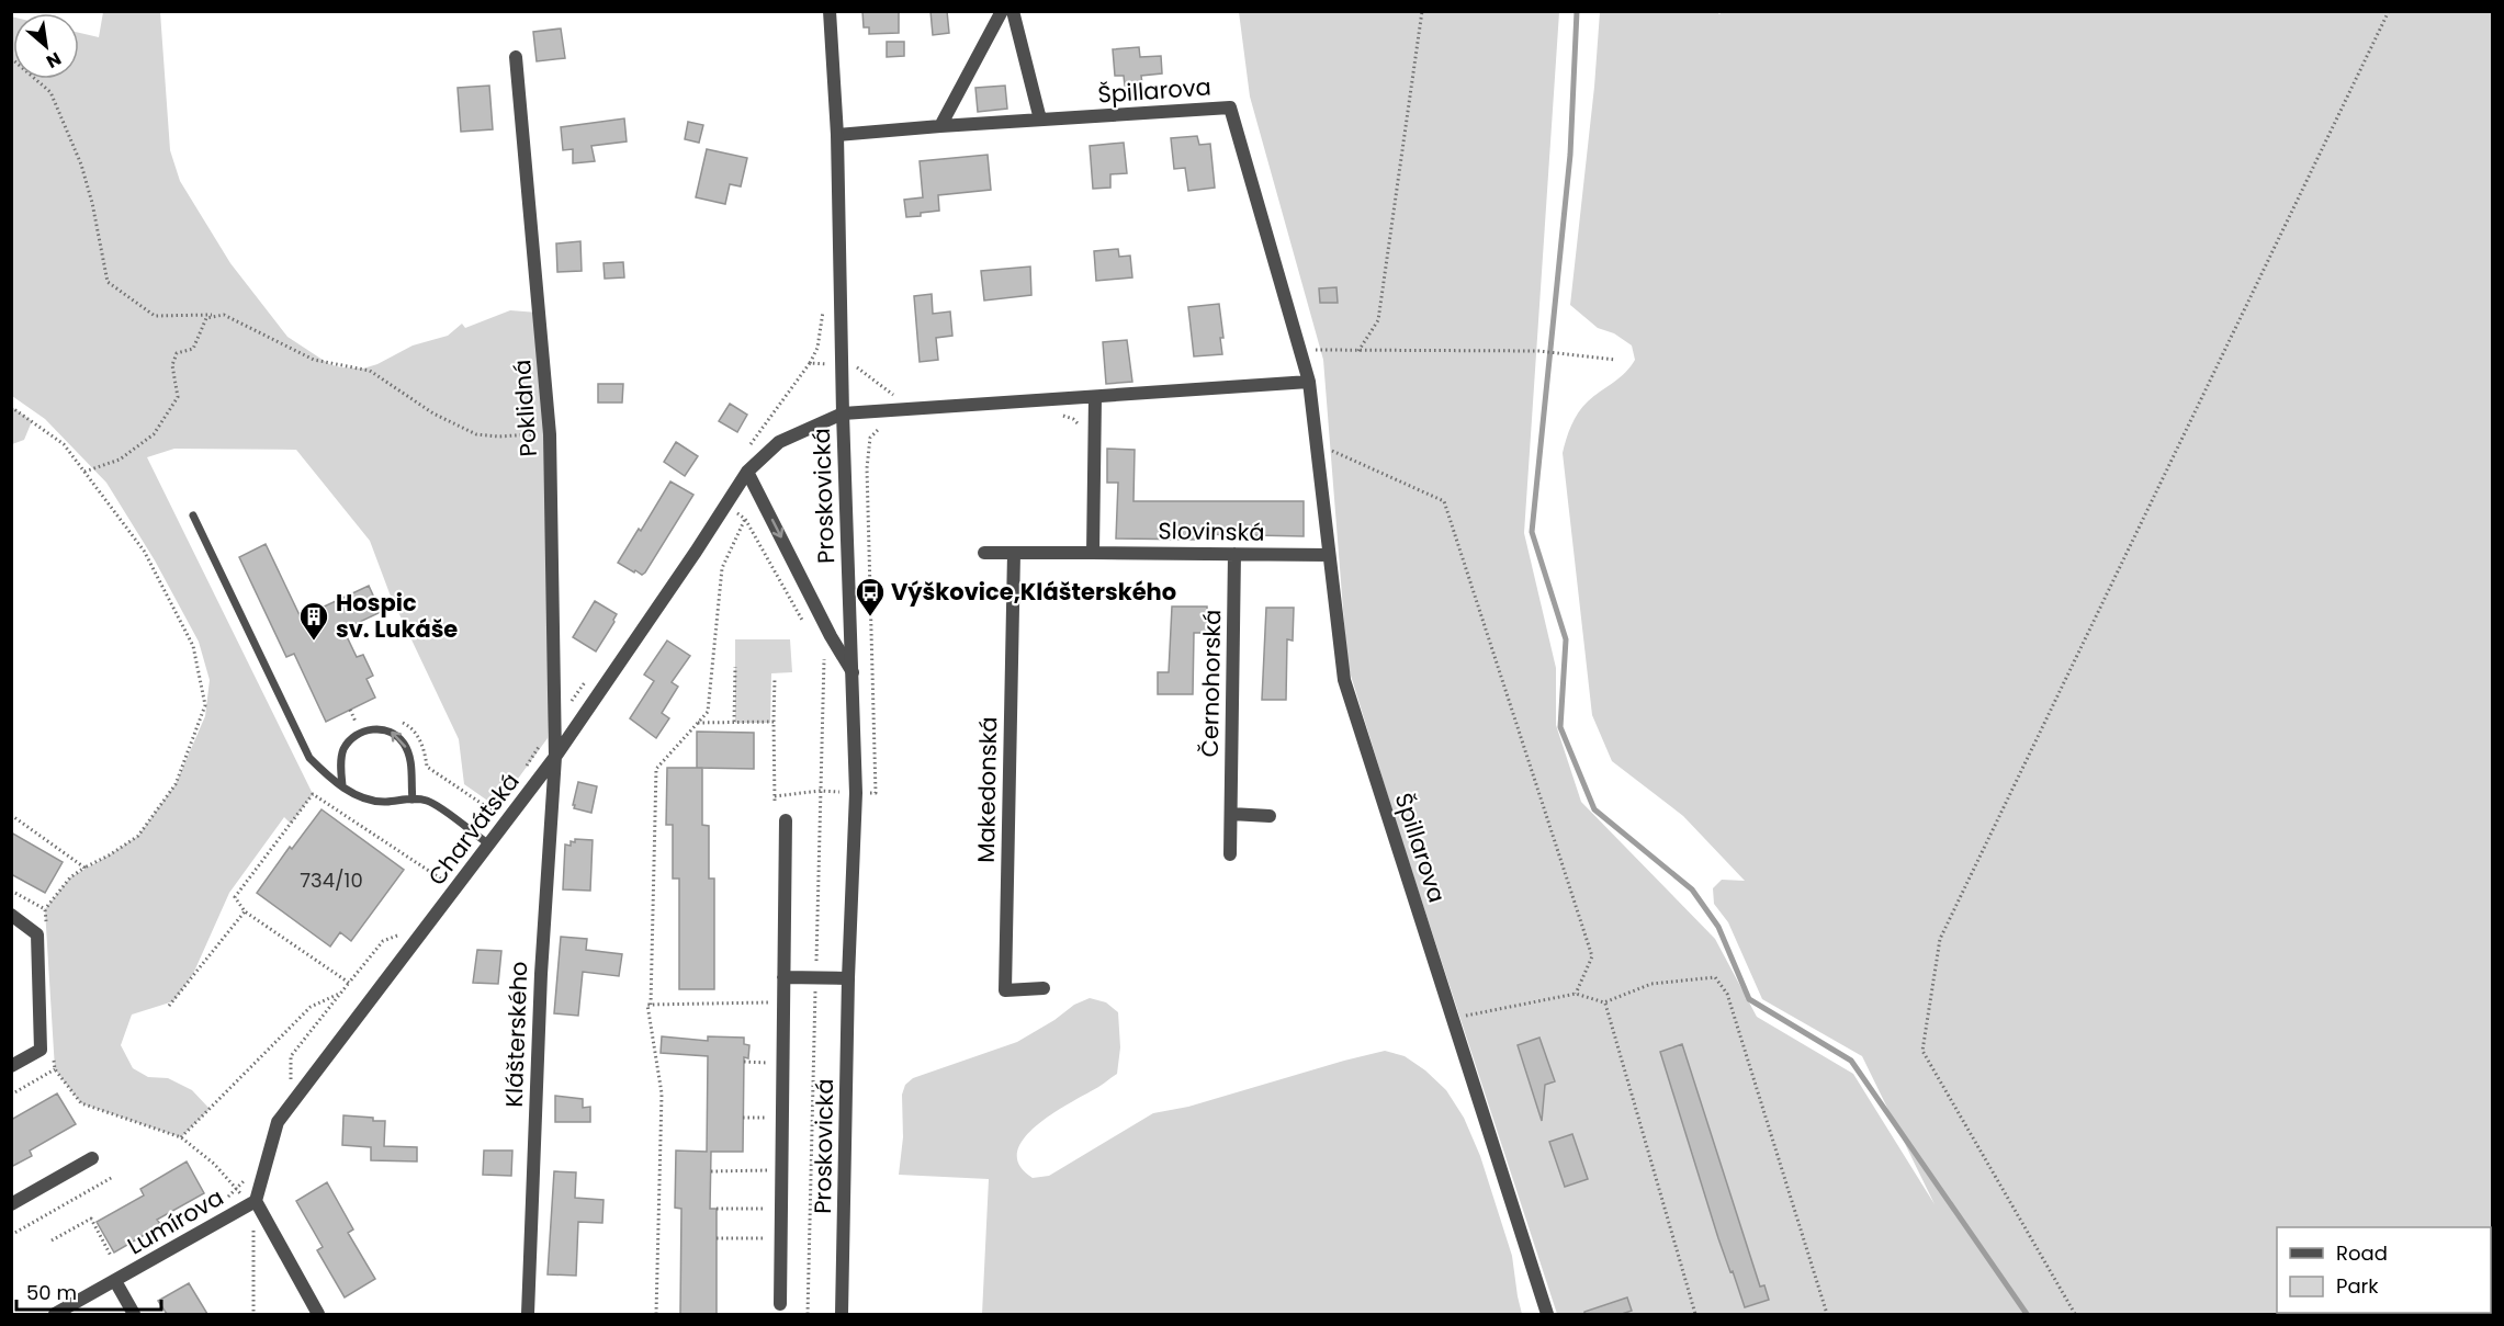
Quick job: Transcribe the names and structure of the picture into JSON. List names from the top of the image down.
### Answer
{
  "streets": {
    "street": [
      "Špillarova",
      "Poklidná",
      "Proskovická",
      "Slovinská",
      "Černohorská",
      "Makedonská",
      "Charvátská",
      "Klášterského",
      "Lumírova"
    ]
  },
  "crossings": [
    ["Špillarova", "Proskovická"],
    ["Špillarova", "Slovinská"],
    ["Poklidná", "Charvátská"],
    ["Poklidná", "Klášterského"],
    ["Proskovická", "Charvátská"],
    ["Slovinská", "Černohorská"],
    ["Slovinská", "Makedonská"],
    ["Charvátská", "Klášterského"],
    ["Charvátská", "Lumírova"]
  ],
  "places": {
    "bus stop": ["Výškovice,Klášterského"],
    "building": ["Hospic sv. Lukáše"]
  },
  "house_numbers": ["734/10"],
  "legend": ["Road", "Park"],
  "scale_bar": "50 m",
  "north": "bottom right"
}
